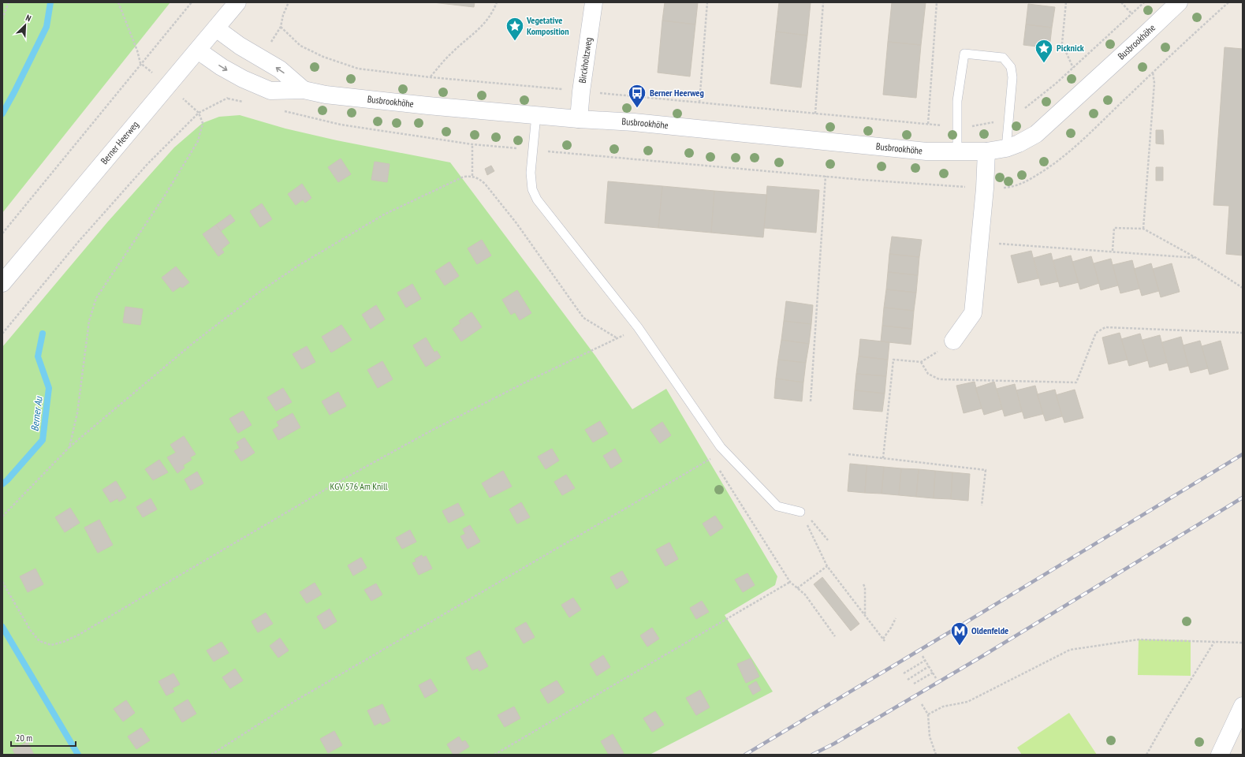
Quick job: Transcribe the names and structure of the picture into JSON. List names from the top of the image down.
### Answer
{
  "streets": {
    "street": ["Busbrookhöhe", "Birckholtzweg", "Berner Heerweg"]
  },
  "crossings": [
    ["Busbrookhöhe", "Birckholtzweg"],
    ["Busbrookhöhe", "Berner Heerweg"]
  ],
  "water": ["Berner Au"],
  "parks": ["KGV 576 Am Knill"],
  "places": {
    "place": ["Vegetative Komposition", "Picknick"],
    "bus stop": ["Berner Heerweg"],
    "metro station": ["Oldenfelde"]
  },
  "scale_bar": "20 m",
  "north": "top right"
}
